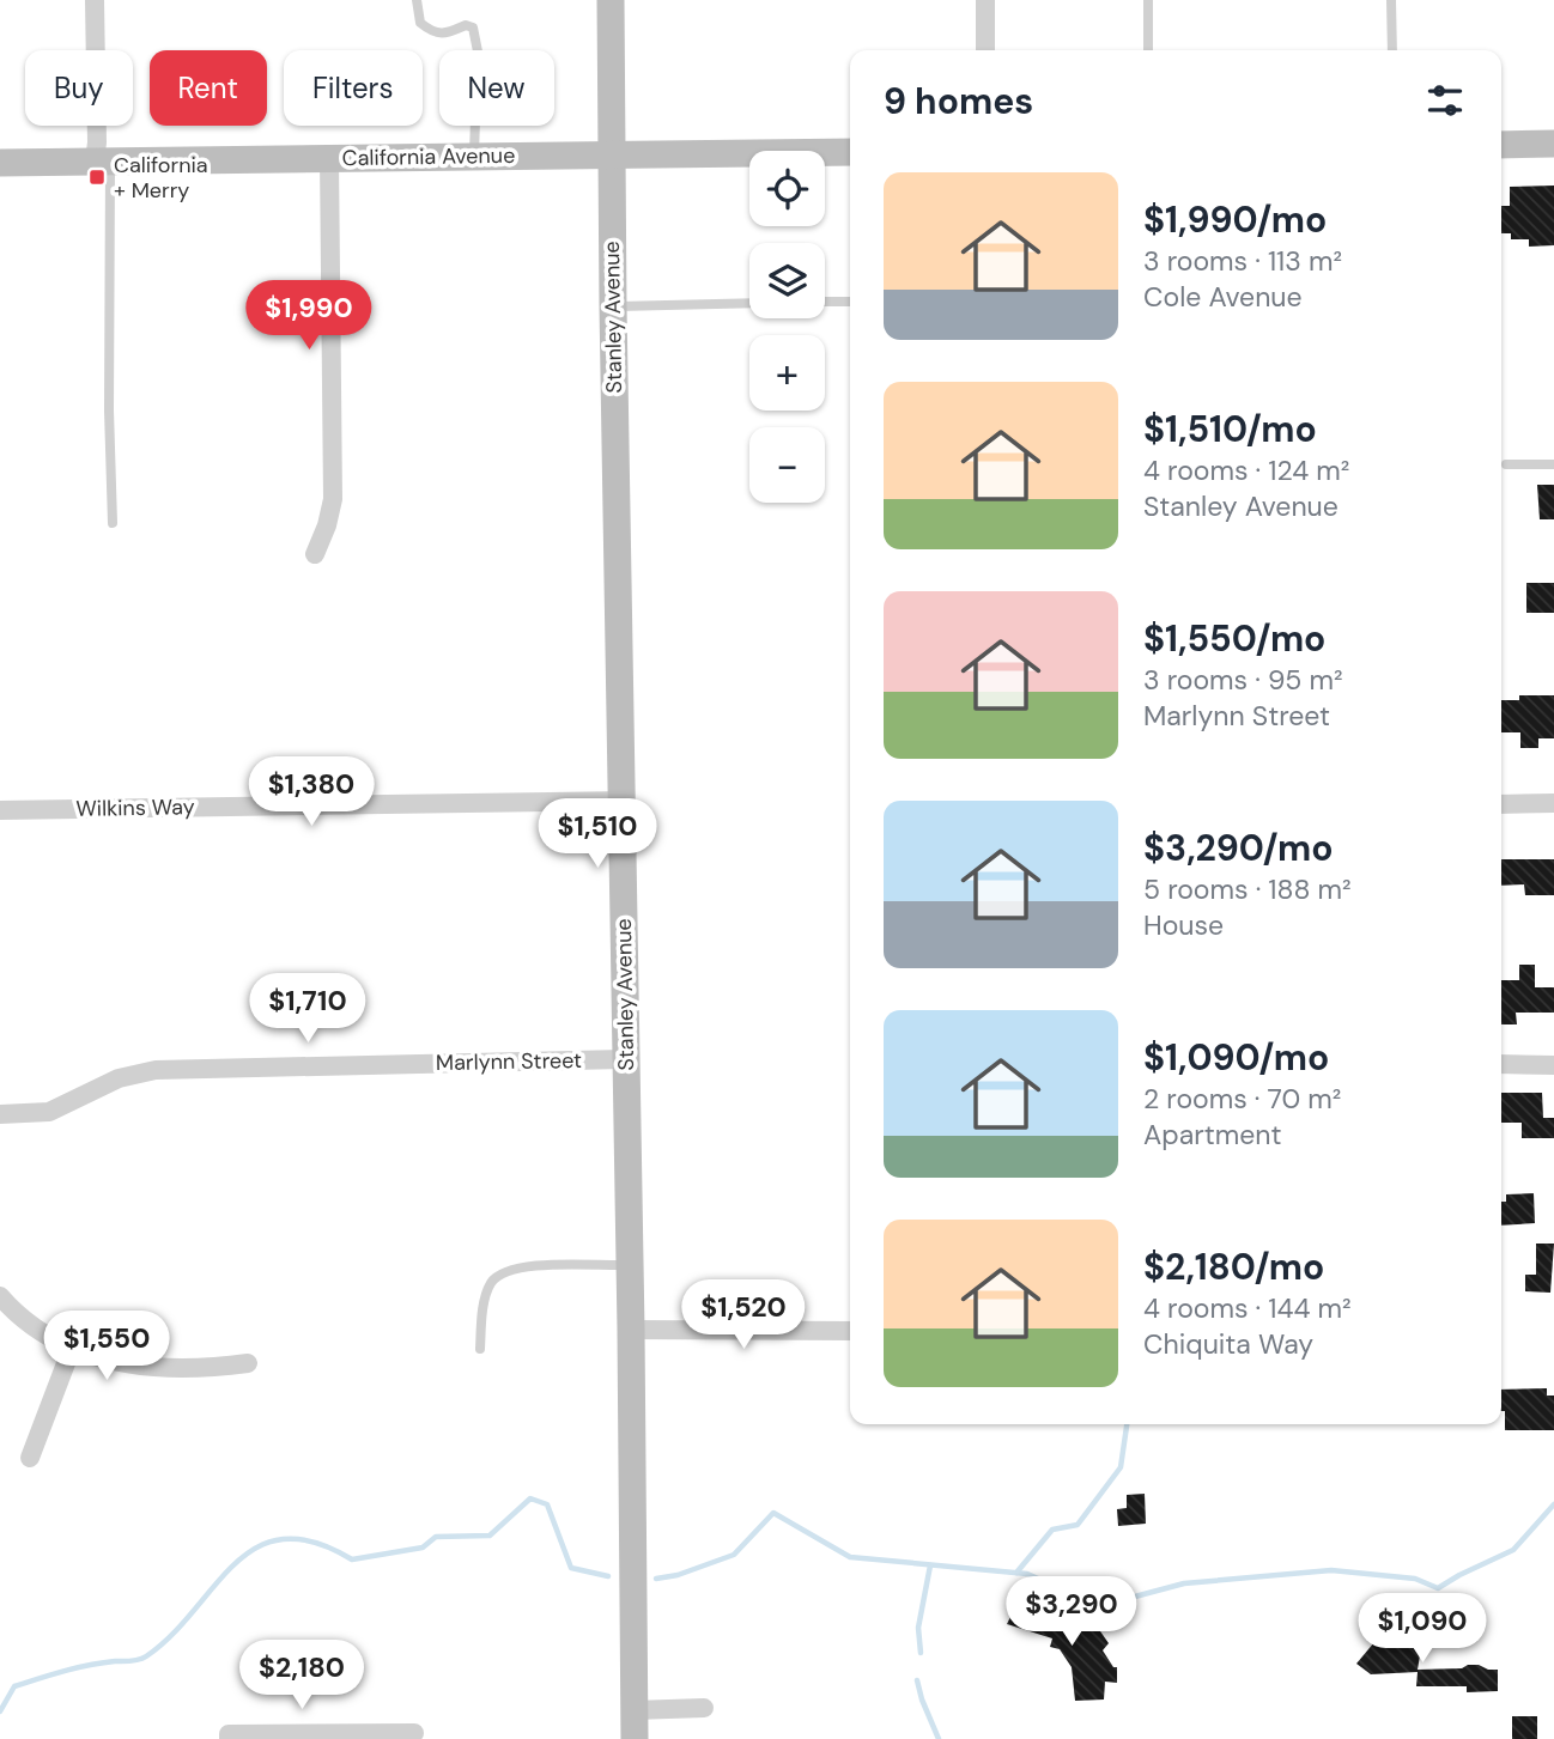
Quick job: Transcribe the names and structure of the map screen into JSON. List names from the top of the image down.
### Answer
{
  "streets": {
    "street": [
      "California Avenue",
      "Stanley Avenue",
      "Wilkins Way",
      "Marlynn Street"
    ]
  },
  "crossings": [
    ["California Avenue", "Stanley Avenue"],
    ["Stanley Avenue", "Wilkins Way"],
    ["Stanley Avenue", "Marlynn Street"]
  ],
  "places": {
    "transit": ["California + Merry"]
  },
  "page": {
    "chip": [
      "Buy",
      "Rent",
      "Filters",
      "New"
    ],
    "heading": "9 homes",
    "map_buttons": ["+", "−"],
    "list": [
      {
        "name": "$1,990/mo",
        "note": "3 rooms · 113 m² · Cole Avenue"
      },
      {
        "name": "$1,510/mo",
        "note": "4 rooms · 124 m² · Stanley Avenue"
      },
      {
        "name": "$1,550/mo",
        "note": "3 rooms · 95 m² · Marlynn Street"
      },
      {
        "name": "$3,290/mo",
        "note": "5 rooms · 188 m² · House"
      },
      {
        "name": "$1,090/mo",
        "note": "2 rooms · 70 m² · Apartment"
      },
      {
        "name": "$2,180/mo",
        "note": "4 rooms · 144 m² · Chiquita Way"
      }
    ],
    "price": [
      "$1,990",
      "$1,380",
      "$1,510",
      "$1,710",
      "$1,520",
      "$1,550",
      "$3,290",
      "$1,090",
      "$2,180"
    ]
  }
}
